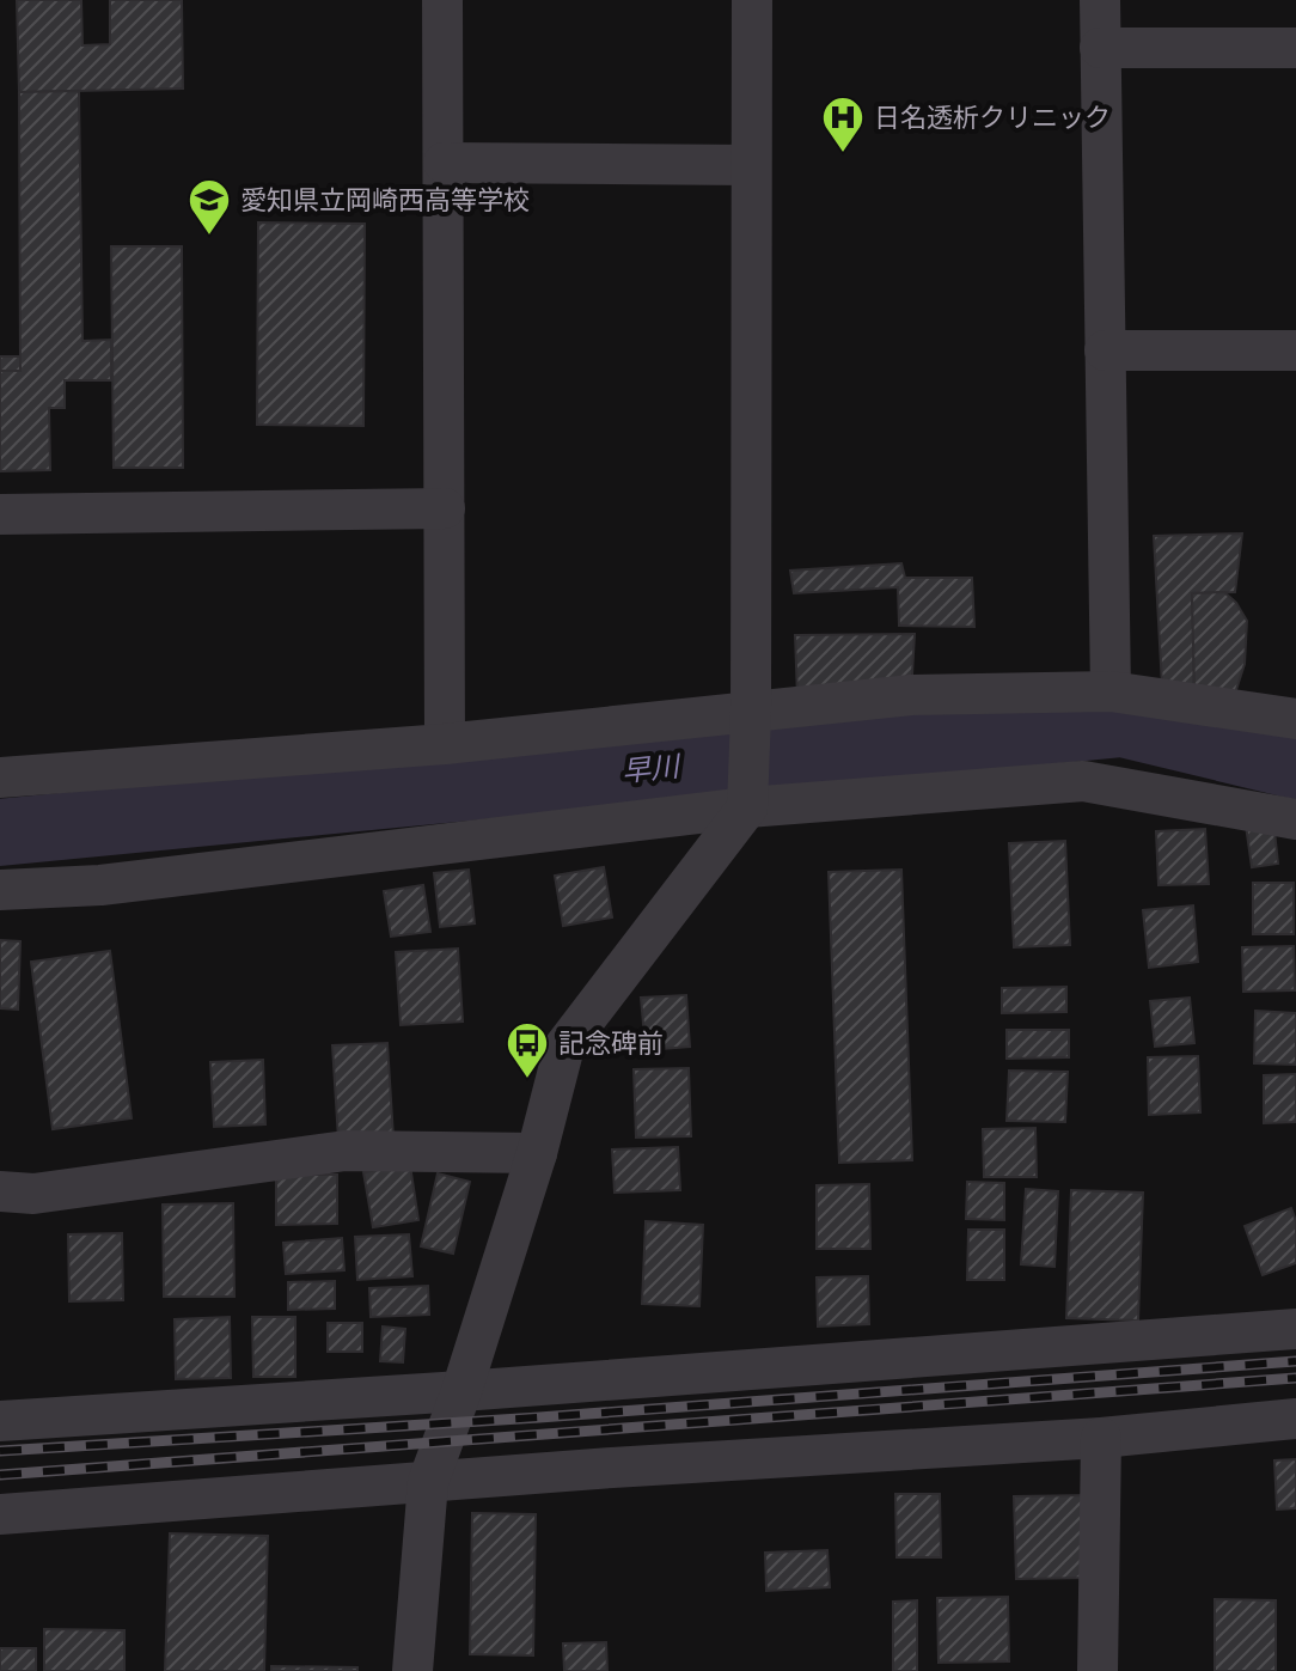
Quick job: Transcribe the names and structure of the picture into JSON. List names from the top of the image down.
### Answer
{
  "water": ["早川"],
  "places": {
    "hospital": ["日名透析クリニック"],
    "school or university": ["愛知県立岡崎西高等学校"],
    "bus stop": ["記念碑前"]
  }
}
